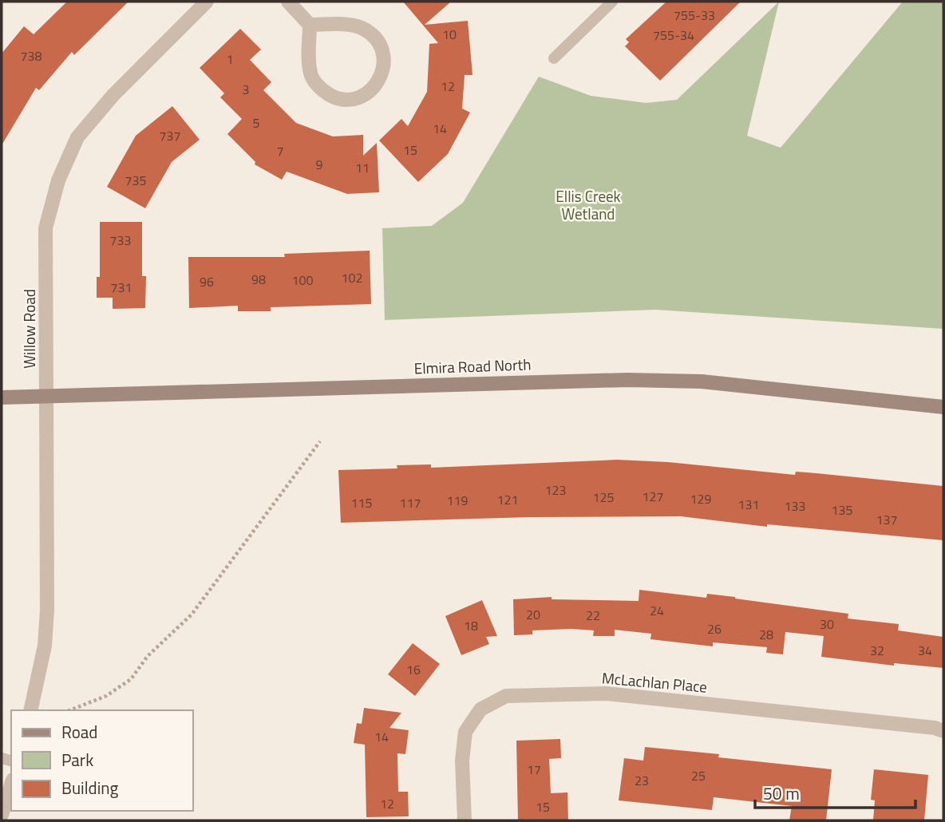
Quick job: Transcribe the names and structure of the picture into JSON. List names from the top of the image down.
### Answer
{
  "streets": {
    "main road": ["Elmira Road North"],
    "street": ["Willow Road", "McLachlan Place"]
  },
  "crossings": [
    ["Willow Road", "Elmira Road North"]
  ],
  "parks": ["Ellis Creek Wetland"],
  "house_numbers": [
    "755-33",
    "10",
    "755-34",
    "738",
    "1",
    "12",
    "3",
    "5",
    "14",
    "737",
    "15",
    "7",
    "9",
    "11",
    "735",
    "733",
    "102",
    "98",
    "100",
    "96",
    "731",
    "123",
    "127",
    "125",
    "129",
    "121",
    "119",
    "115",
    "117",
    "131",
    "133",
    "135",
    "137",
    "24",
    "20",
    "22",
    "30",
    "18",
    "26",
    "28",
    "32",
    "34",
    "16",
    "14",
    "17",
    "25",
    "23",
    "12",
    "15"
  ],
  "legend": ["Road", "Park", "Building"],
  "scale_bar": "50 m"
}
